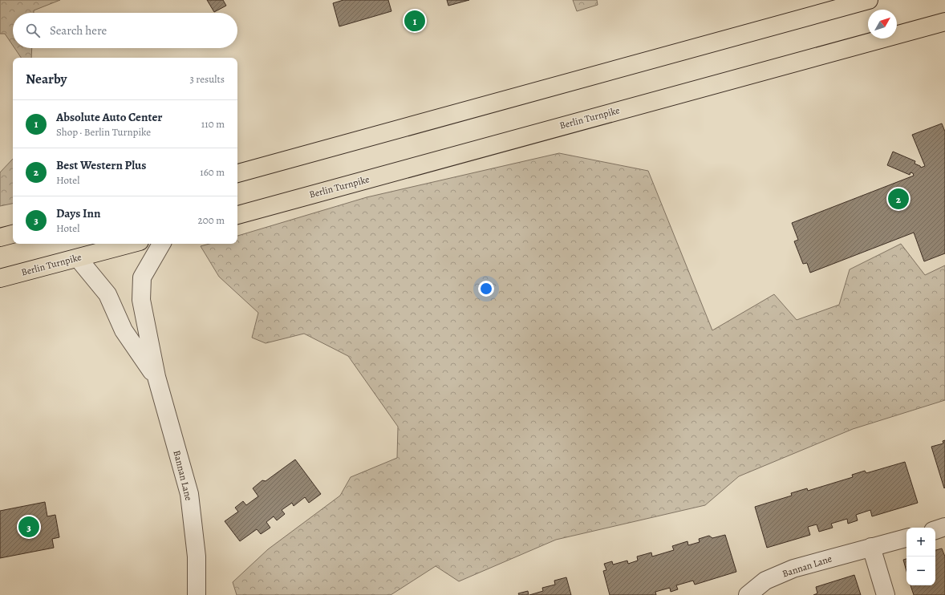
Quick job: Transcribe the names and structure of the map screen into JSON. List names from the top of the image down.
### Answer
{
  "streets": {
    "highway": ["Berlin Turnpike"],
    "street": ["Bannan Lane"]
  },
  "crossings": [
    ["Berlin Turnpike", "Bannan Lane"]
  ],
  "north": "top right",
  "page": {
    "pins": ["1", "2", "3"],
    "search": "Search here",
    "heading": ["Nearby", "3 results"],
    "list": [
      {
        "mark": "1",
        "name": "Absolute Auto Center",
        "note": "Shop · Berlin Turnpike",
        "value": "110 m"
      },
      {
        "mark": "2",
        "name": "Best Western Plus",
        "note": "Hotel",
        "value": "160 m"
      },
      {
        "mark": "3",
        "name": "Days Inn",
        "note": "Hotel",
        "value": "200 m"
      }
    ],
    "map_buttons": ["+", "−"]
  }
}
